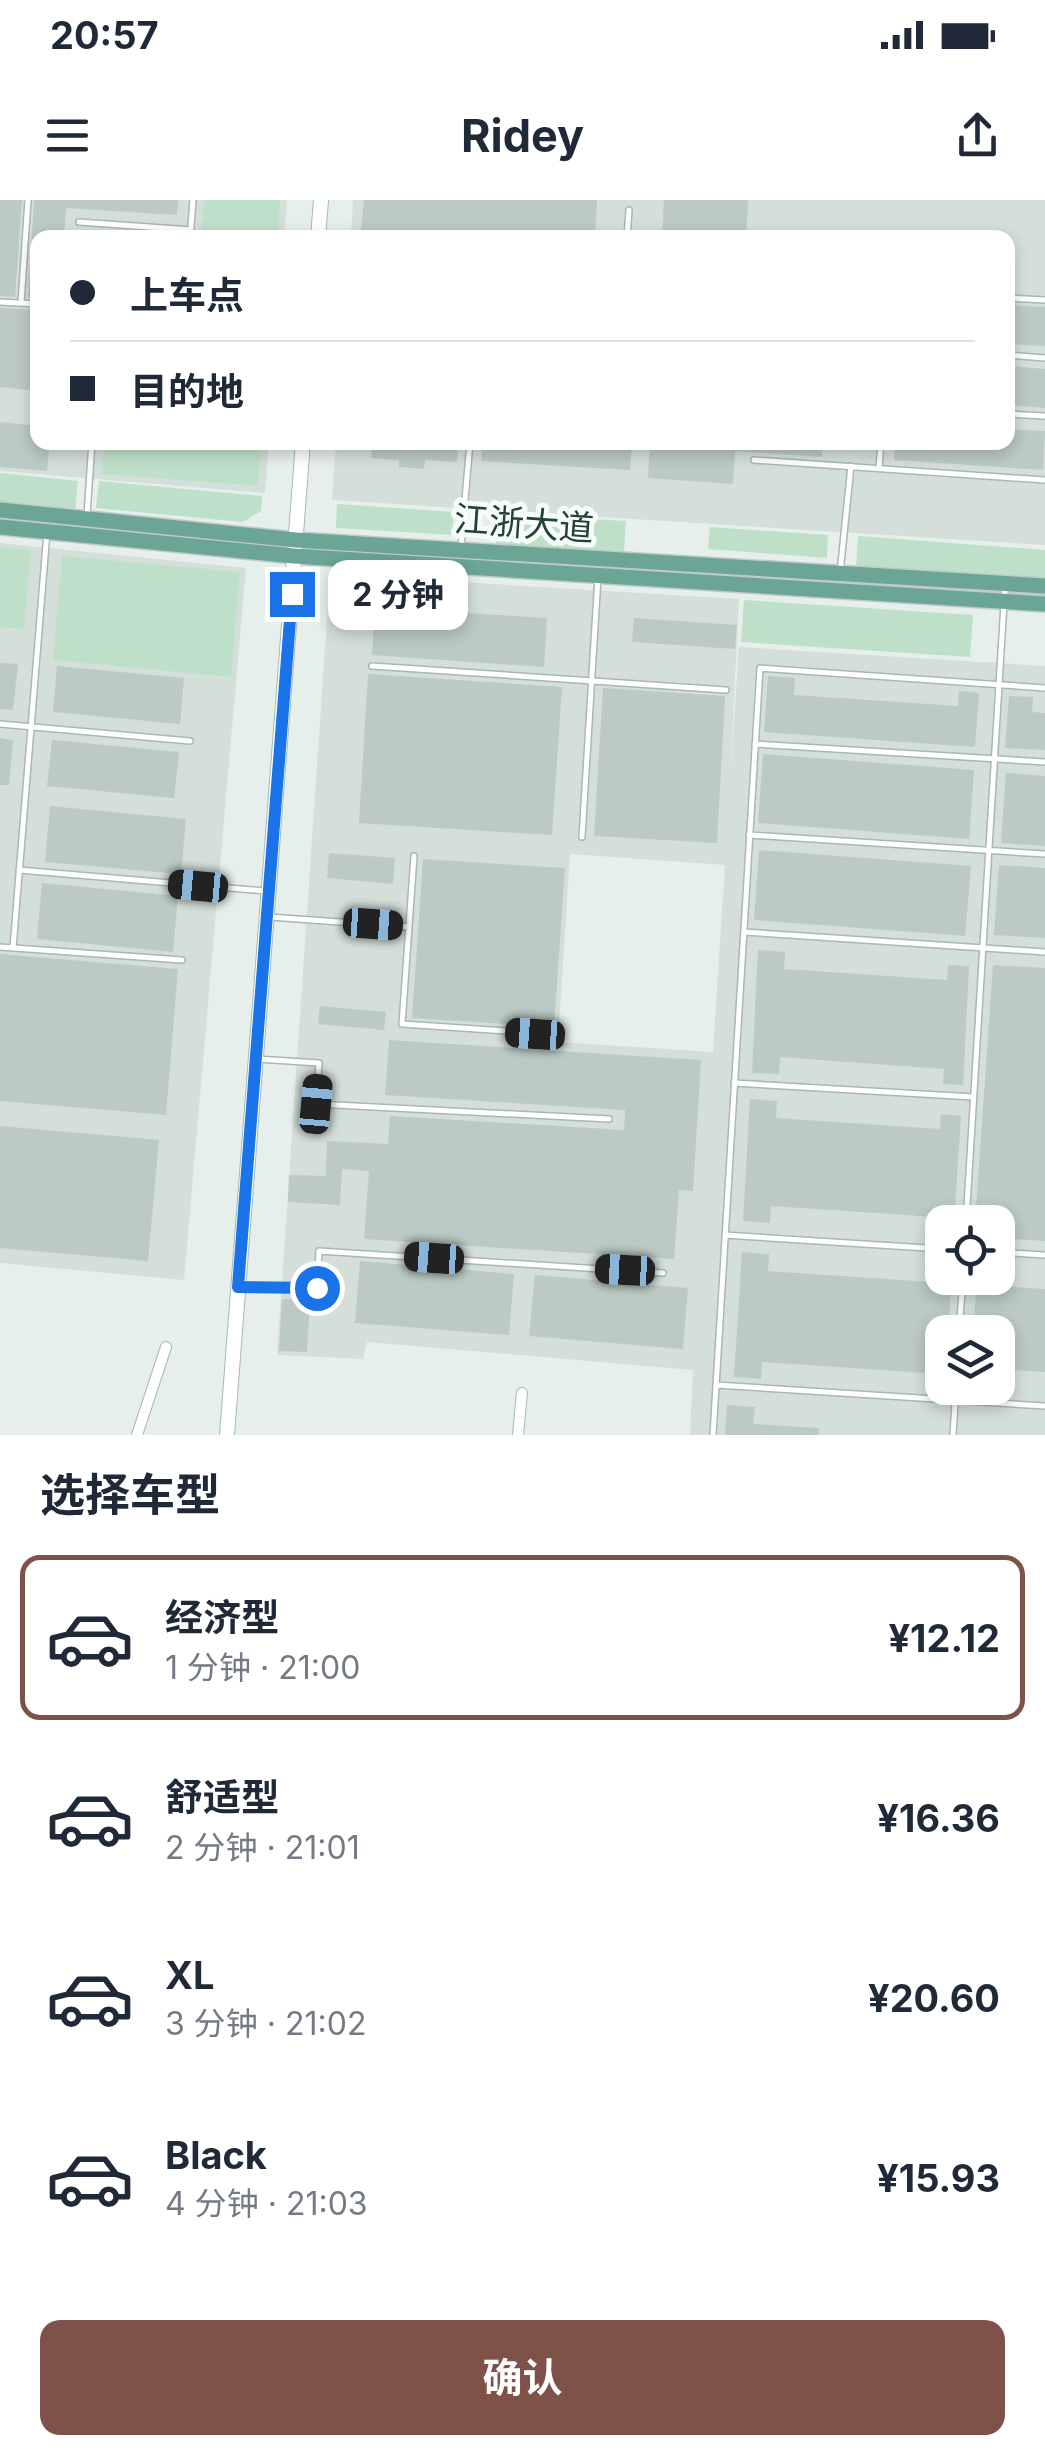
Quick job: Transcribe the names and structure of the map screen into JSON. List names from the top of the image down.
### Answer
{
  "streets": {
    "main road": ["江浙大道"]
  },
  "page": {
    "status": "20:57",
    "header": "Ridey",
    "banner": ["上车点", "目的地"],
    "bubble": "2 分钟",
    "heading": "选择车型",
    "list": [
      {
        "name": "经济型",
        "note": "1 分钟 · 21:00",
        "value": "¥12.12"
      },
      {
        "name": "舒适型",
        "note": "2 分钟 · 21:01",
        "value": "¥16.36"
      },
      {
        "name": "XL",
        "note": "3 分钟 · 21:02",
        "value": "¥20.60"
      },
      {
        "name": "Black",
        "note": "4 分钟 · 21:03",
        "value": "¥15.93"
      }
    ],
    "buttons": "确认"
  }
}
